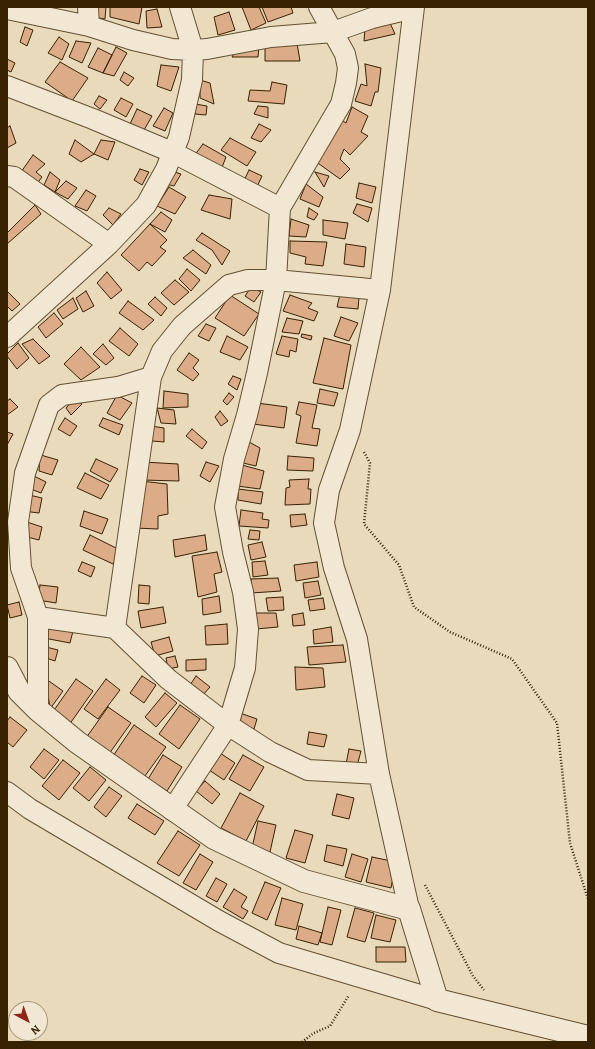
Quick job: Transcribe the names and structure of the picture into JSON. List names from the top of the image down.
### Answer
{
  "north": "bottom right"
}
